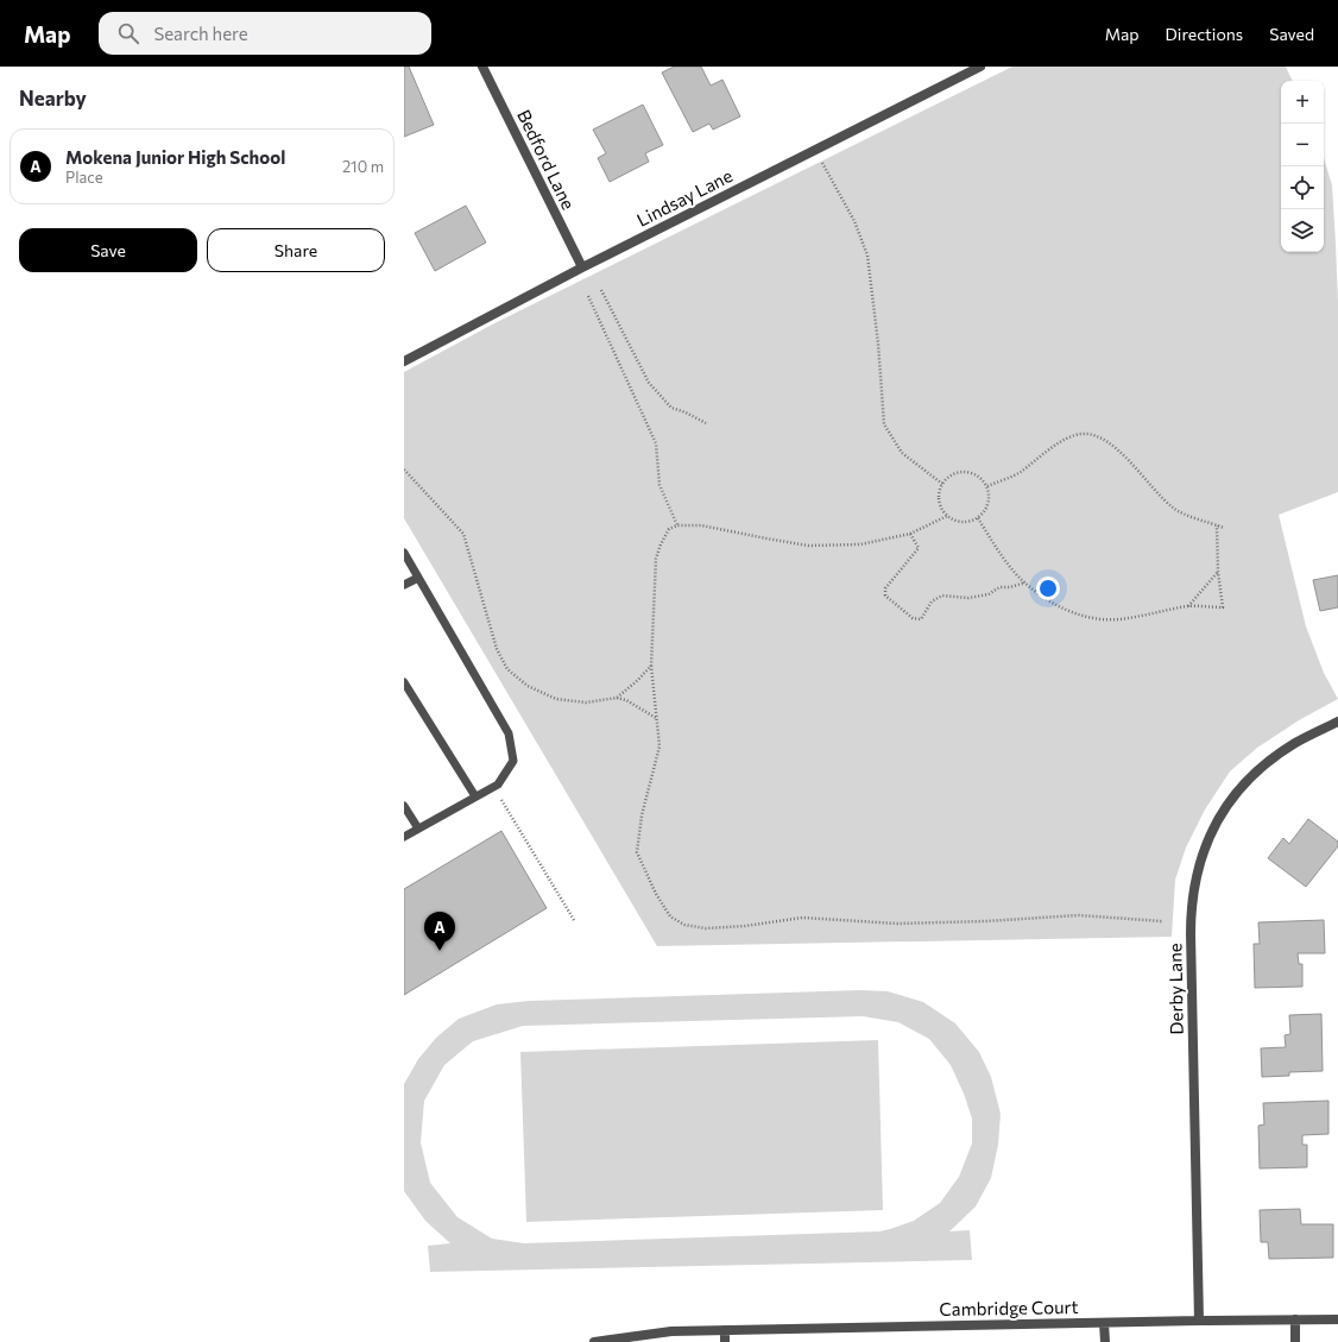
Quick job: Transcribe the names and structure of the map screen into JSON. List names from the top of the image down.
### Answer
{
  "streets": {
    "street": [
      "Bedford Lane",
      "Lindsay Lane",
      "Derby Lane",
      "Cambridge Court"
    ]
  },
  "crossings": [
    ["Bedford Lane", "Lindsay Lane"],
    ["Derby Lane", "Cambridge Court"]
  ],
  "page": {
    "header": "Map",
    "search": "Search here",
    "nav": ["Map", "Directions", "Saved"],
    "heading": "Nearby",
    "map_buttons": ["+", "−"],
    "list": [
      {
        "mark": "A",
        "name": "Mokena Junior High School",
        "note": "Place",
        "value": "210 m"
      }
    ],
    "buttons": ["Save", "Share"],
    "pins": "A"
  }
}
